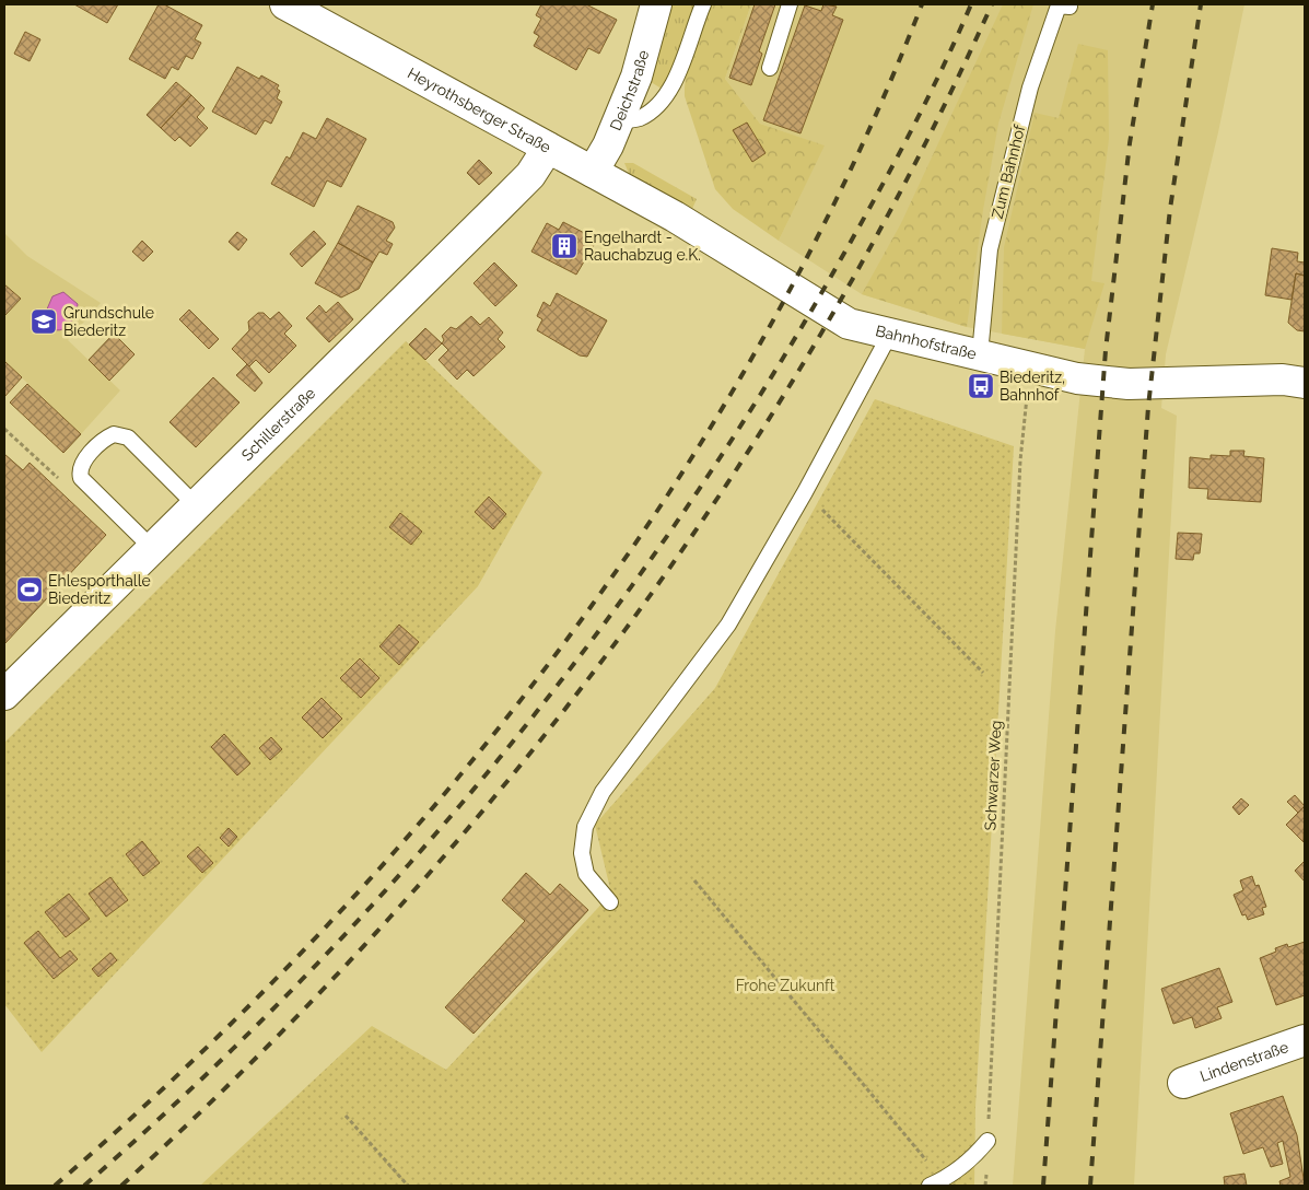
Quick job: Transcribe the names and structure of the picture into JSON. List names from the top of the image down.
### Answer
{
  "streets": {
    "street": [
      "Deichstraße",
      "Heyrothsberger Straße",
      "Bahnhofstraße",
      "Schillerstraße",
      "Lindenstraße"
    ],
    "lane": ["Zum Bahnhof"],
    "path": ["Schwarzer Weg"]
  },
  "crossings": [
    ["Deichstraße", "Heyrothsberger Straße"],
    ["Heyrothsberger Straße", "Bahnhofstraße"],
    ["Heyrothsberger Straße", "Schillerstraße"],
    ["Zum Bahnhof", "Bahnhofstraße"],
    ["Bahnhofstraße", "Schwarzer Weg"]
  ],
  "parks": ["Frohe Zukunft"],
  "places": {
    "building": ["Engelhardt - Rauchabzug e.K."],
    "school or university": ["Grundschule Biederitz"],
    "bus stop": ["Biederitz, Bahnhof"],
    "sports": ["Ehlesporthalle Biederitz"]
  }
}
